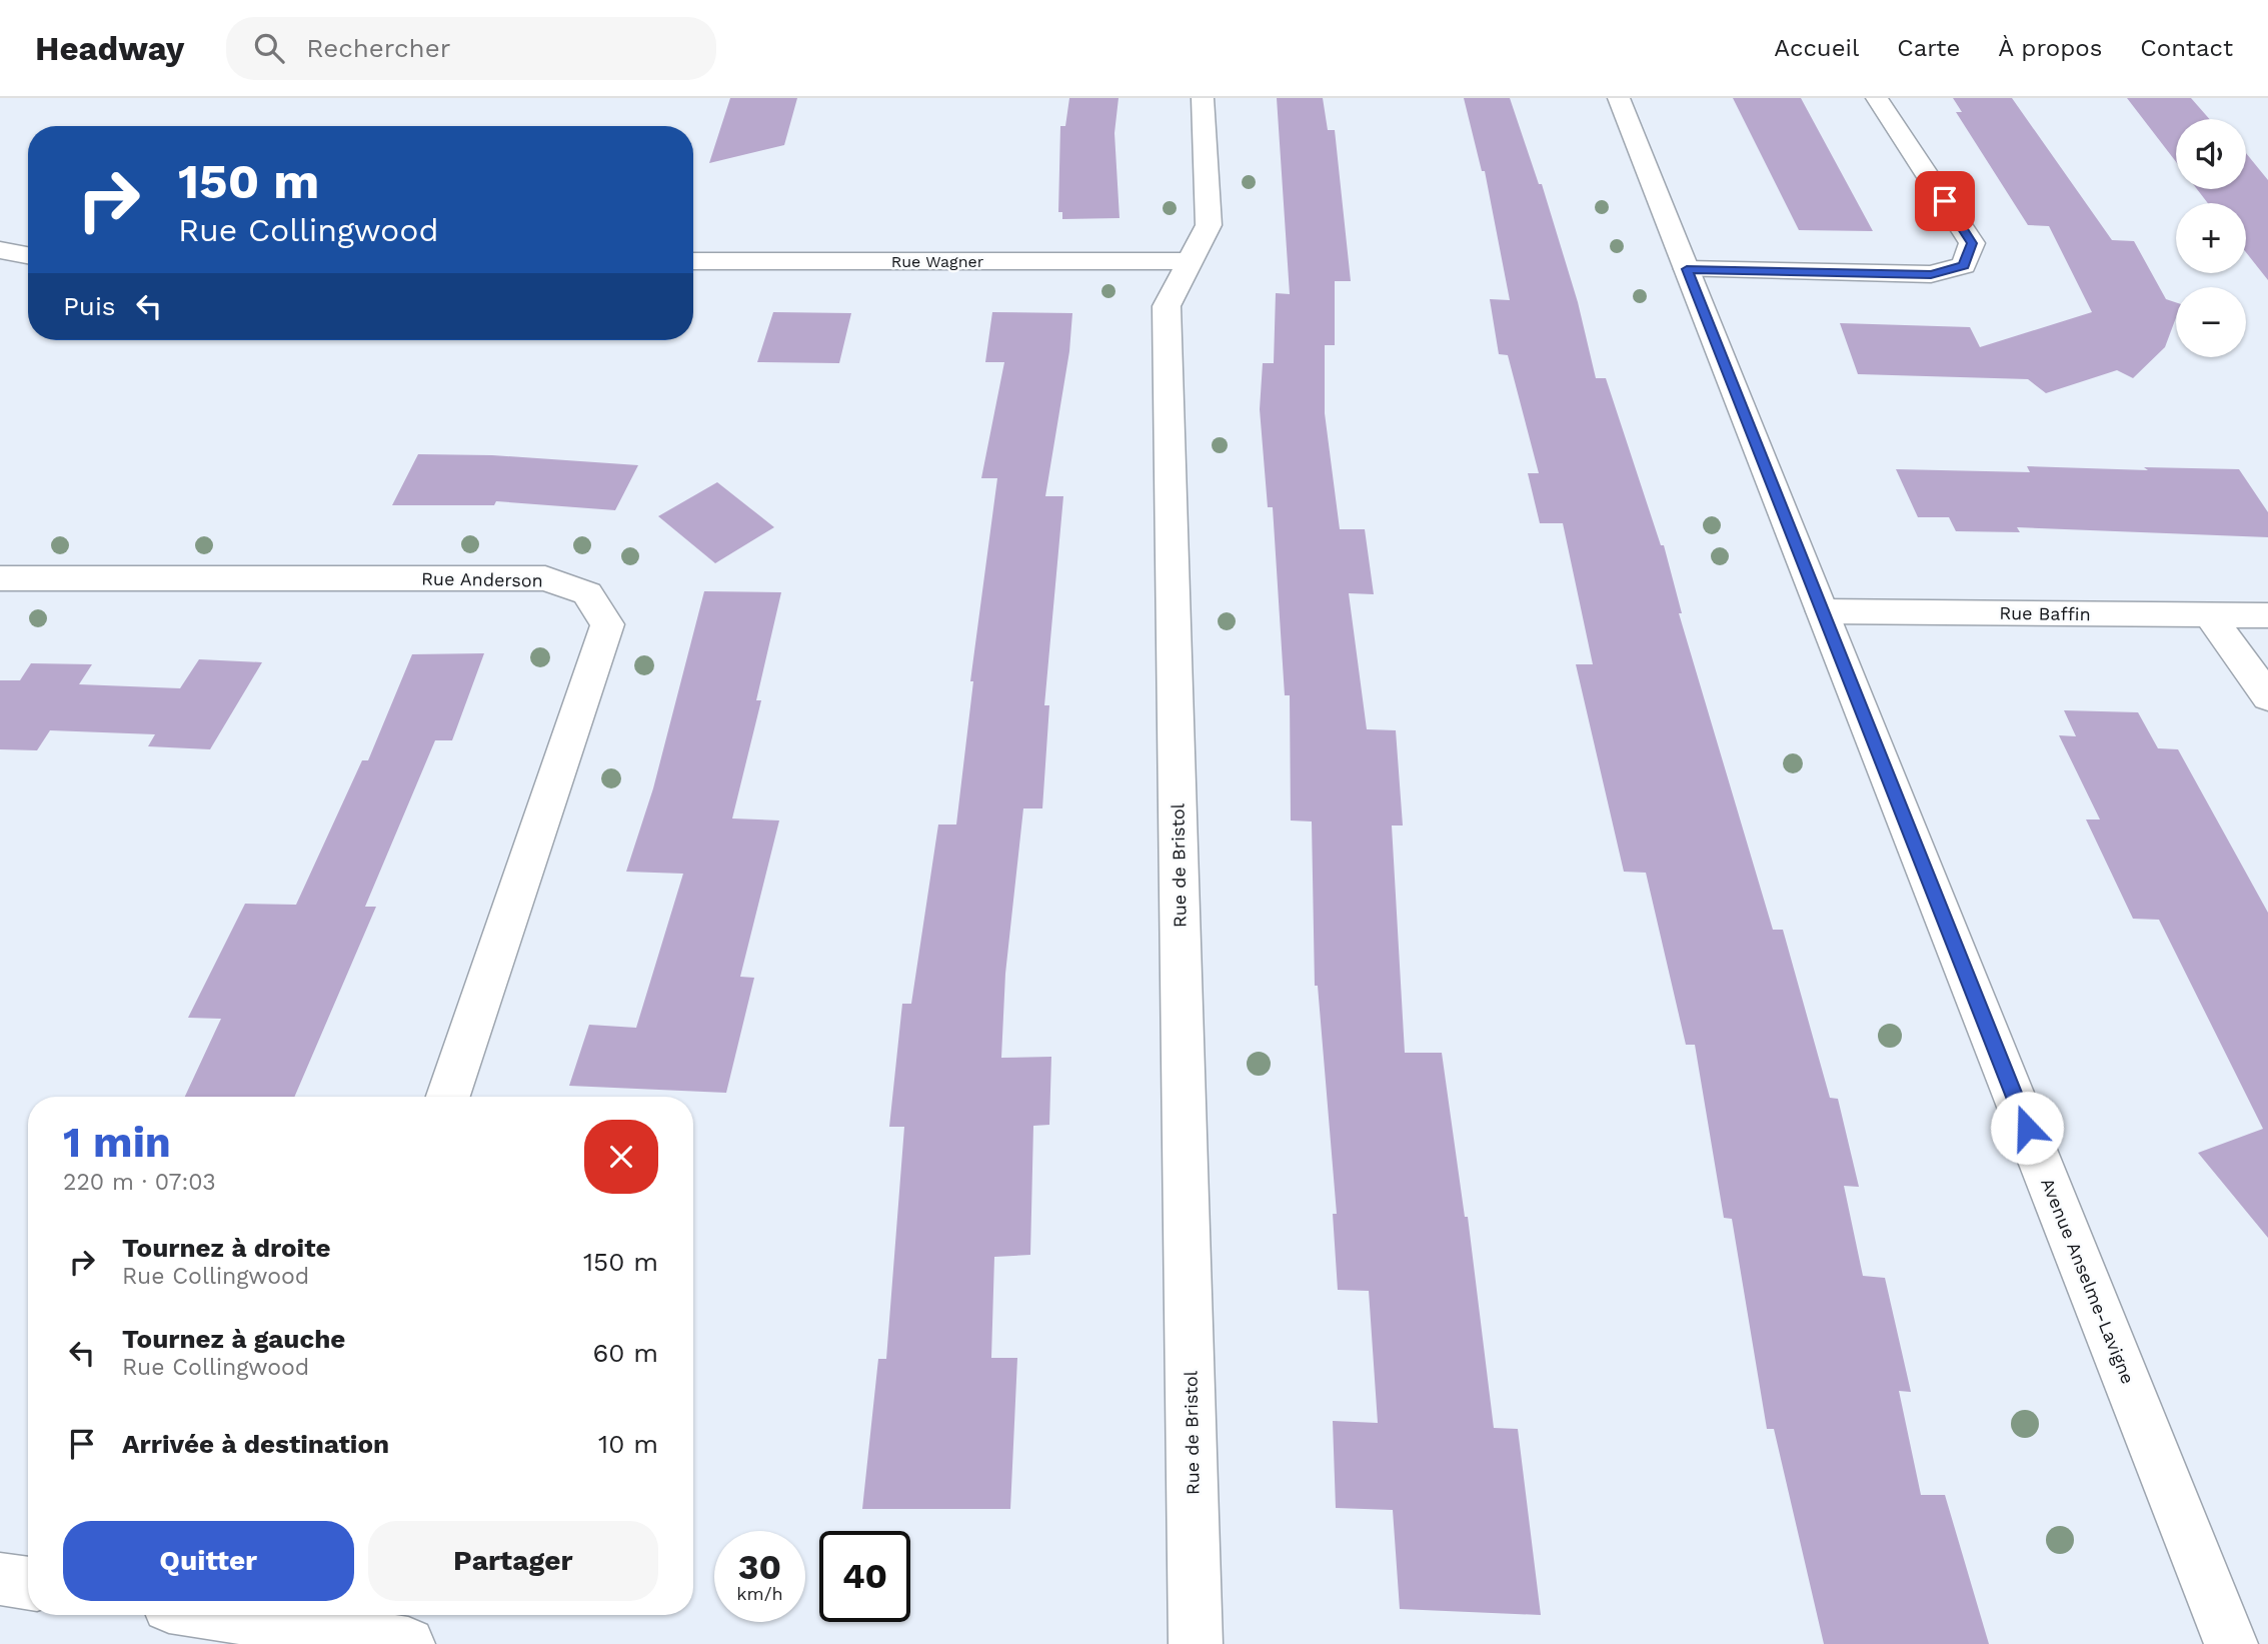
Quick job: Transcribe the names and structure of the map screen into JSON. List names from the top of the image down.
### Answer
{
  "streets": {
    "street": [
      "Rue Wagner",
      "Rue Anderson",
      "Rue Baffin",
      "Rue de Bristol",
      "Avenue Anselme-Lavigne"
    ]
  },
  "crossings": [
    ["Rue Wagner", "Rue de Bristol"],
    ["Rue Baffin", "Avenue Anselme-Lavigne"]
  ],
  "page": {
    "header": "Headway",
    "search": "Rechercher",
    "nav": [
      "Accueil",
      "Carte",
      "À propos",
      "Contact"
    ],
    "map_buttons": ["+", "−"],
    "turn": ["150 m", "Rue Collingwood"],
    "then": "Puis",
    "heading": ["1 min", "220 m · 07:03"],
    "list": [
      {
        "name": "Tournez à droite",
        "note": "Rue Collingwood",
        "value": "150 m"
      },
      {
        "name": "Tournez à gauche",
        "note": "Rue Collingwood",
        "value": "60 m"
      },
      {
        "name": "Arrivée à destination",
        "value": "10 m"
      }
    ],
    "buttons": ["Quitter", "Partager"],
    "speed": "30 km/h",
    "limit": "40"
  }
}
